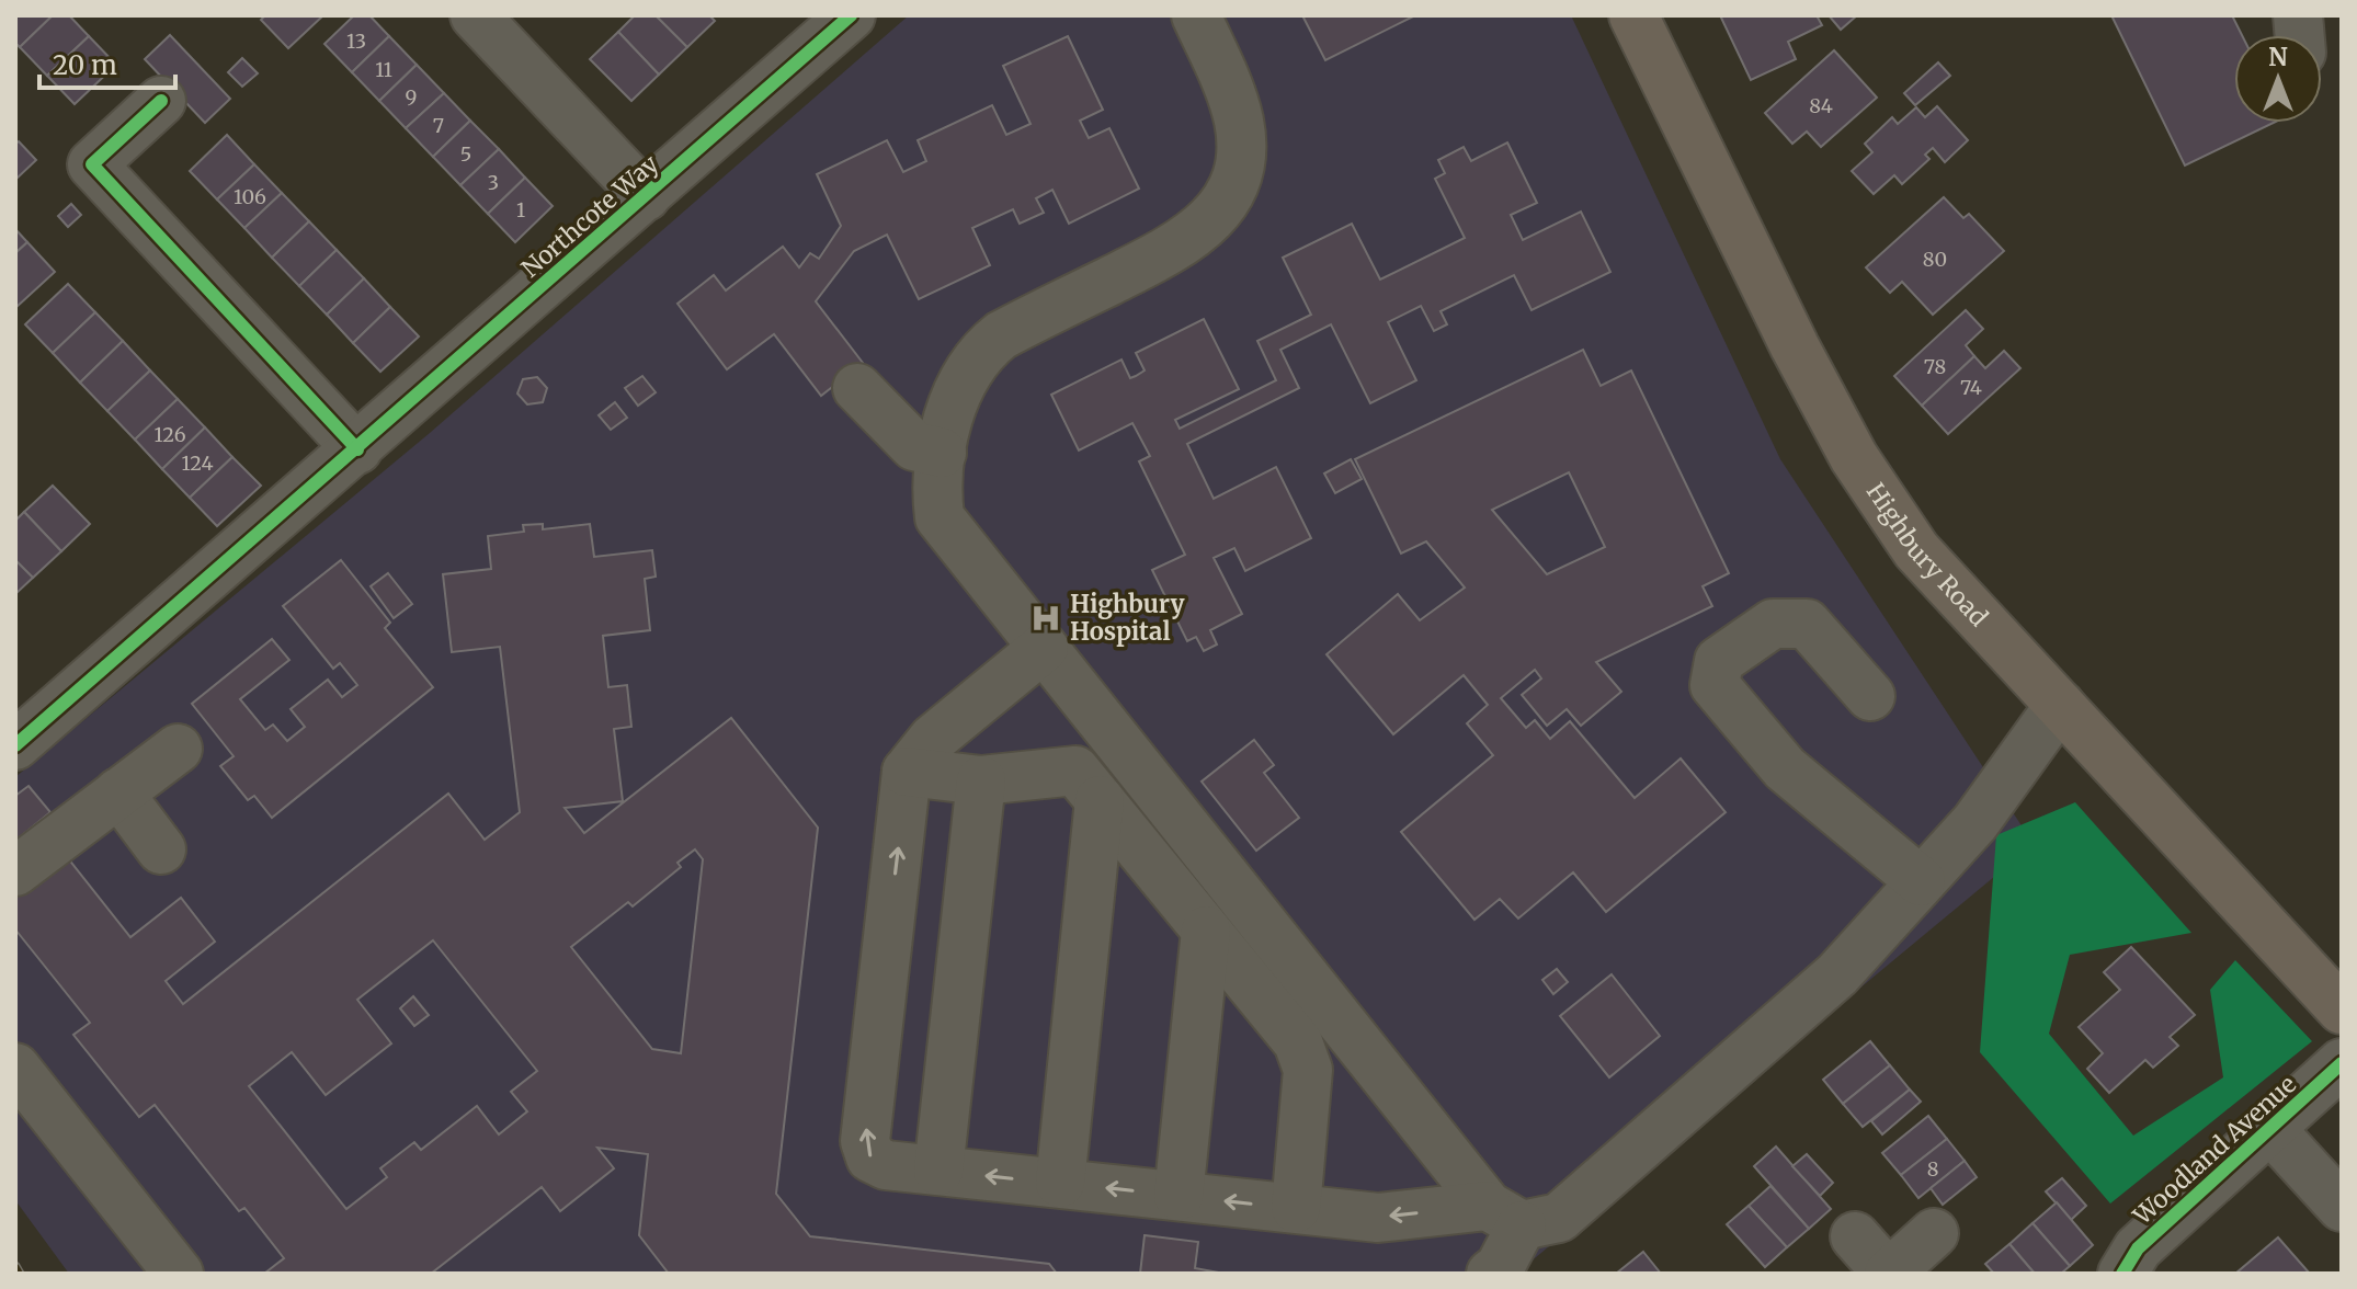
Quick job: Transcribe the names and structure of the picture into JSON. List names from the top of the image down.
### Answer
{
  "streets": {
    "main road": ["Highbury Road"],
    "street": ["Northcote Way", "Woodland Avenue"]
  },
  "places": {
    "hospital": ["Highbury Hospital"]
  },
  "house_numbers": [
    "13",
    "11",
    "9",
    "84",
    "7",
    "5",
    "3",
    "106",
    "1",
    "80",
    "78",
    "74",
    "126",
    "124",
    "8"
  ],
  "scale_bar": "20 m",
  "north": "top"
}
